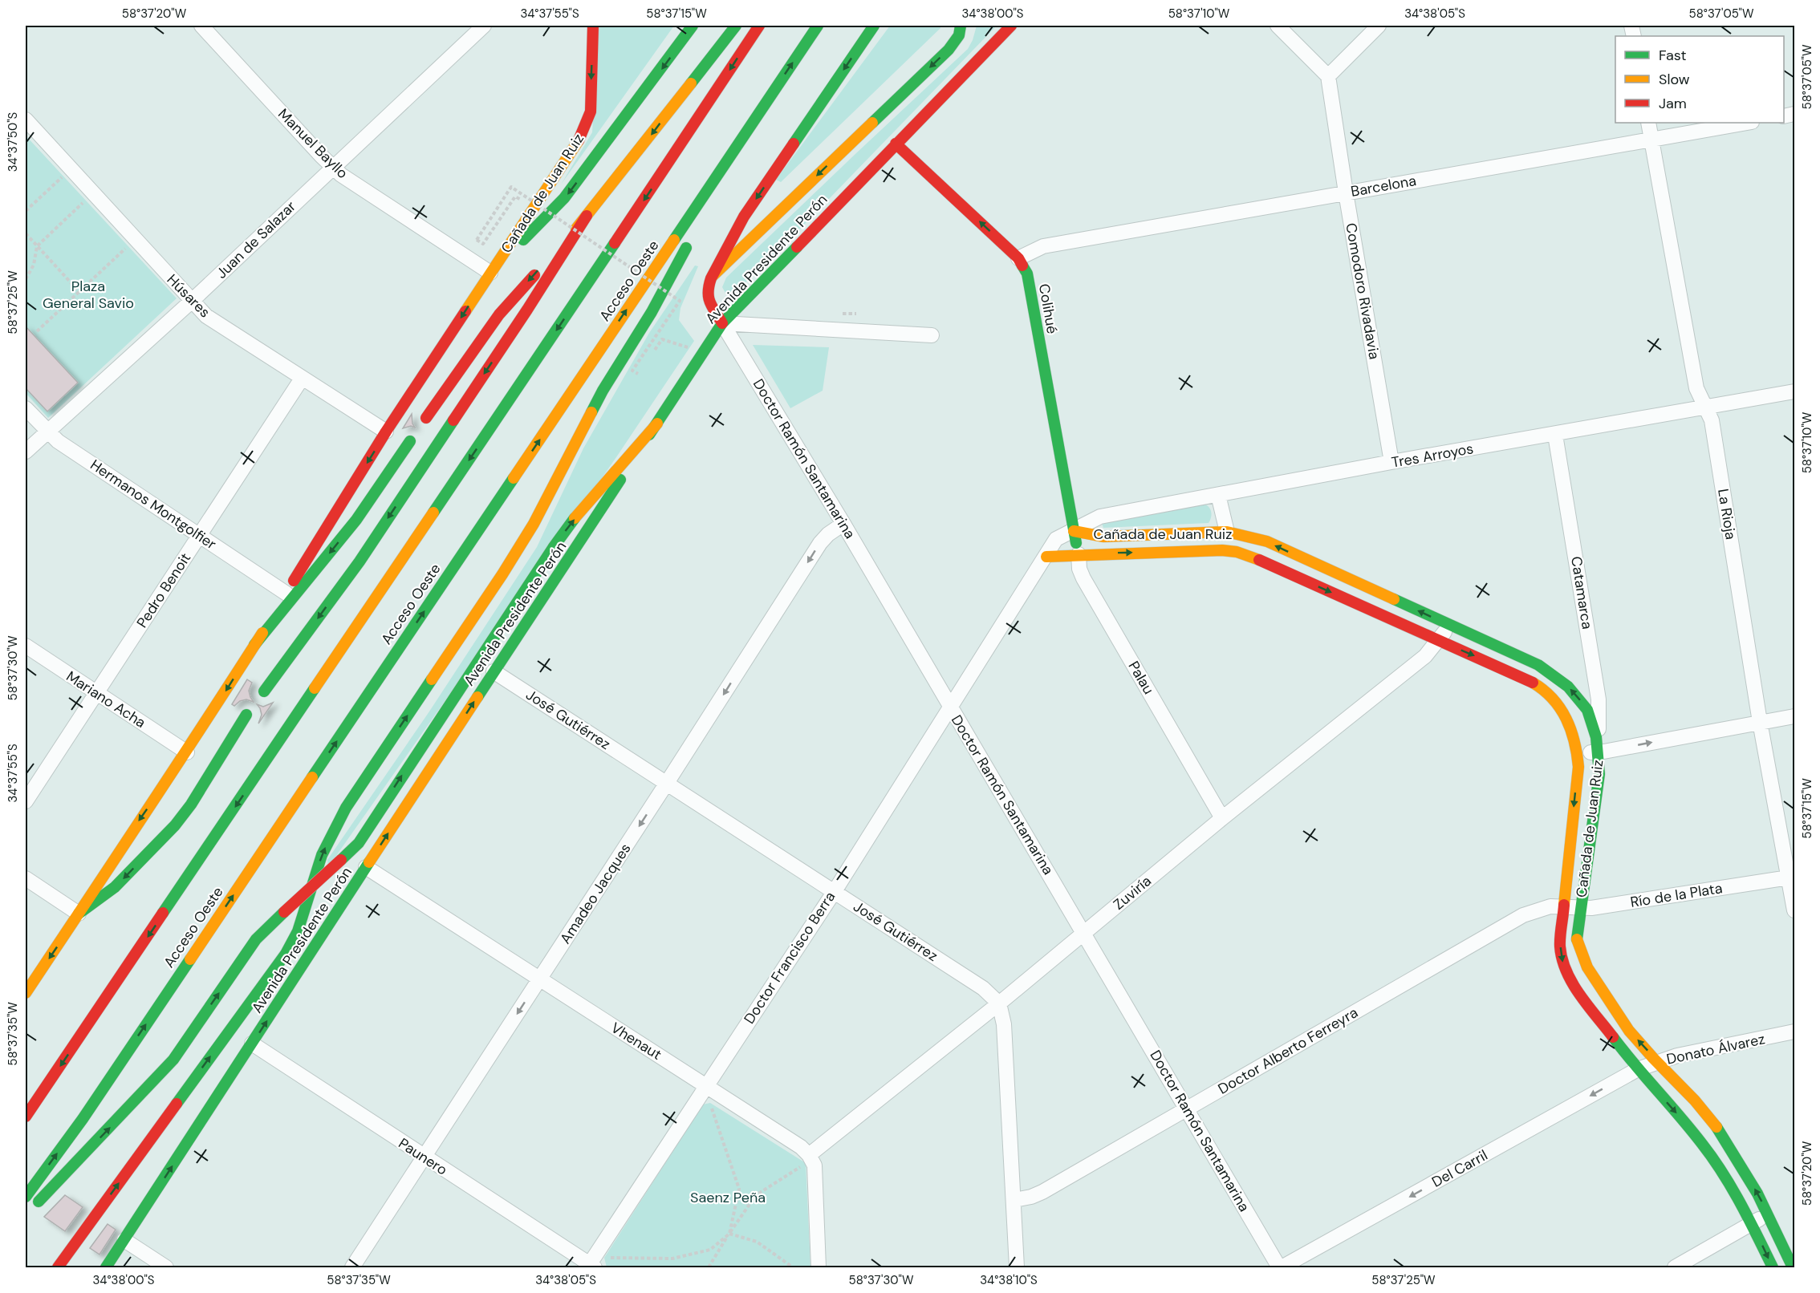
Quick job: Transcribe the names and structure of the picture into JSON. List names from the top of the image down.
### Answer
{
  "streets": {
    "main road": [
      "Cañada de Juan Ruiz",
      "Avenida Presidente Perón",
      "Acceso Oeste",
      "Colihué",
      "Palau"
    ],
    "street": [
      "Manuel Bayllo",
      "Barcelona",
      "Juan de Salazar",
      "Comodoro Rivadavia",
      "Húsares",
      "Tres Arroyos",
      "Doctor Ramón Santamarina",
      "Hermanos Montgolfier",
      "La Rioja",
      "Pedro Benoit",
      "Catamarca",
      "Mariano Acha",
      "José Gutiérrez",
      "Zuviría",
      "Amadeo Jacques",
      "Río de la Plata",
      "Doctor Francisco Berra",
      "Vhenaut",
      "Donato Álvarez",
      "Doctor Alberto Ferreyra",
      "Paunero",
      "Del Carril"
    ]
  },
  "crossings": [
    ["Manuel Bayllo", "Cañada de Juan Ruiz"],
    ["Manuel Bayllo", "Juan de Salazar"],
    ["Barcelona", "Comodoro Rivadavia"],
    ["Barcelona", "Colihué"],
    ["Barcelona", "La Rioja"],
    ["Cañada de Juan Ruiz", "Colihué"],
    ["Cañada de Juan Ruiz", "Tres Arroyos"],
    ["Cañada de Juan Ruiz", "Catamarca"],
    ["Cañada de Juan Ruiz", "Palau"],
    ["Cañada de Juan Ruiz", "Zuviría"],
    ["Cañada de Juan Ruiz", "Río de la Plata"],
    ["Cañada de Juan Ruiz", "Doctor Francisco Berra"],
    ["Cañada de Juan Ruiz", "Donato Álvarez"],
    ["Cañada de Juan Ruiz", "Doctor Alberto Ferreyra"],
    ["Cañada de Juan Ruiz", "Del Carril"],
    ["Juan de Salazar", "Húsares"],
    ["Juan de Salazar", "Hermanos Montgolfier"],
    ["Avenida Presidente Perón", "Colihué"],
    ["Avenida Presidente Perón", "Doctor Ramón Santamarina"],
    ["Avenida Presidente Perón", "José Gutiérrez"],
    ["Avenida Presidente Perón", "Vhenaut"],
    ["Avenida Presidente Perón", "Paunero"],
    ["Comodoro Rivadavia", "Tres Arroyos"],
    ["Húsares", "Pedro Benoit"],
    ["Colihué", "Tres Arroyos"],
    ["Colihué", "Palau"],
    ["Colihué", "Doctor Francisco Berra"],
    ["Tres Arroyos", "La Rioja"],
    ["Tres Arroyos", "Catamarca"],
    ["Tres Arroyos", "Palau"],
    ["Tres Arroyos", "Doctor Francisco Berra"],
    ["Doctor Ramón Santamarina", "Zuviría"],
    ["Doctor Ramón Santamarina", "Amadeo Jacques"],
    ["Doctor Ramón Santamarina", "Doctor Francisco Berra"],
    ["Doctor Ramón Santamarina", "Doctor Alberto Ferreyra"],
    ["Doctor Ramón Santamarina", "Del Carril"],
    ["Hermanos Montgolfier", "Pedro Benoit"],
    ["La Rioja", "Río de la Plata"],
    ["Pedro Benoit", "Mariano Acha"],
    ["Palau", "Zuviría"],
    ["Palau", "Doctor Francisco Berra"],
    ["José Gutiérrez", "Zuviría"],
    ["José Gutiérrez", "Amadeo Jacques"],
    ["José Gutiérrez", "Doctor Francisco Berra"],
    ["Zuviría", "Vhenaut"],
    ["Amadeo Jacques", "Vhenaut"],
    ["Amadeo Jacques", "Paunero"],
    ["Río de la Plata", "Doctor Alberto Ferreyra"],
    ["Doctor Francisco Berra", "Vhenaut"],
    ["Doctor Francisco Berra", "Paunero"],
    ["Donato Álvarez", "Del Carril"]
  ],
  "one_way": ["Colihué", "Amadeo Jacques", "Del Carril"],
  "parks": ["Plaza General Savio", "Saenz Peña"],
  "legend": ["Fast", "Slow", "Jam"],
  "coordinates": [
    "58°37'20\"W",
    "34°37'55\"S",
    "58°37'15\"W",
    "34°38'00\"S",
    "58°37'10\"W",
    "34°38'05\"S",
    "58°37'05\"W",
    "34°37'50\"S",
    "58°37'25\"W",
    "58°37'30\"W",
    "58°37'35\"W",
    "34°38'10\"S"
  ]
}
